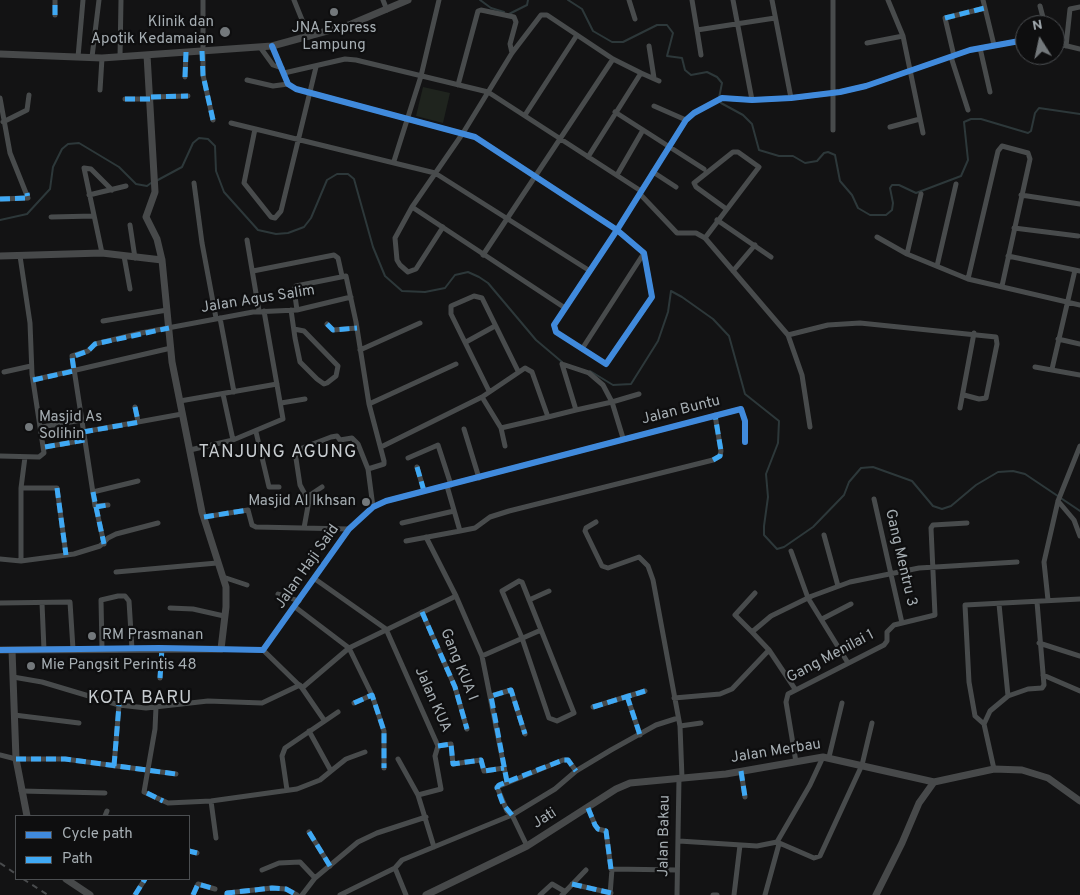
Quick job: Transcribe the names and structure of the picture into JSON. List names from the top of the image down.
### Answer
{
  "streets": {
    "street": [
      "Jalan Agus Salim",
      "Jalan Buntu",
      "Gang Mentru 3",
      "Jalan Haji Said",
      "Gang Menilai 1",
      "Gang KUA I",
      "Jalan KUA",
      "Jalan Merbau",
      "Jati",
      "Jalan Bakau"
    ]
  },
  "crossings": [
    ["Jalan Buntu", "Jalan Haji Said"],
    ["Gang Mentru 3", "Gang Menilai 1"],
    ["Gang Menilai 1", "Jalan Merbau"],
    ["Jalan Merbau", "Jati"],
    ["Jalan Merbau", "Jalan Bakau"],
    ["Jati", "Jalan Bakau"]
  ],
  "districts": ["TANJUNG AGUNG", "KOTA BARU"],
  "places": [
    "JNA Express Lampung",
    "Klinik dan Apotik Kedamaian",
    "Masjid As Solihin",
    "Masjid Al Ikhsan",
    "RM Prasmanan",
    "Mie Pangsit Perintis 48"
  ],
  "legend": ["Cycle path", "Path"],
  "north": "top"
}
